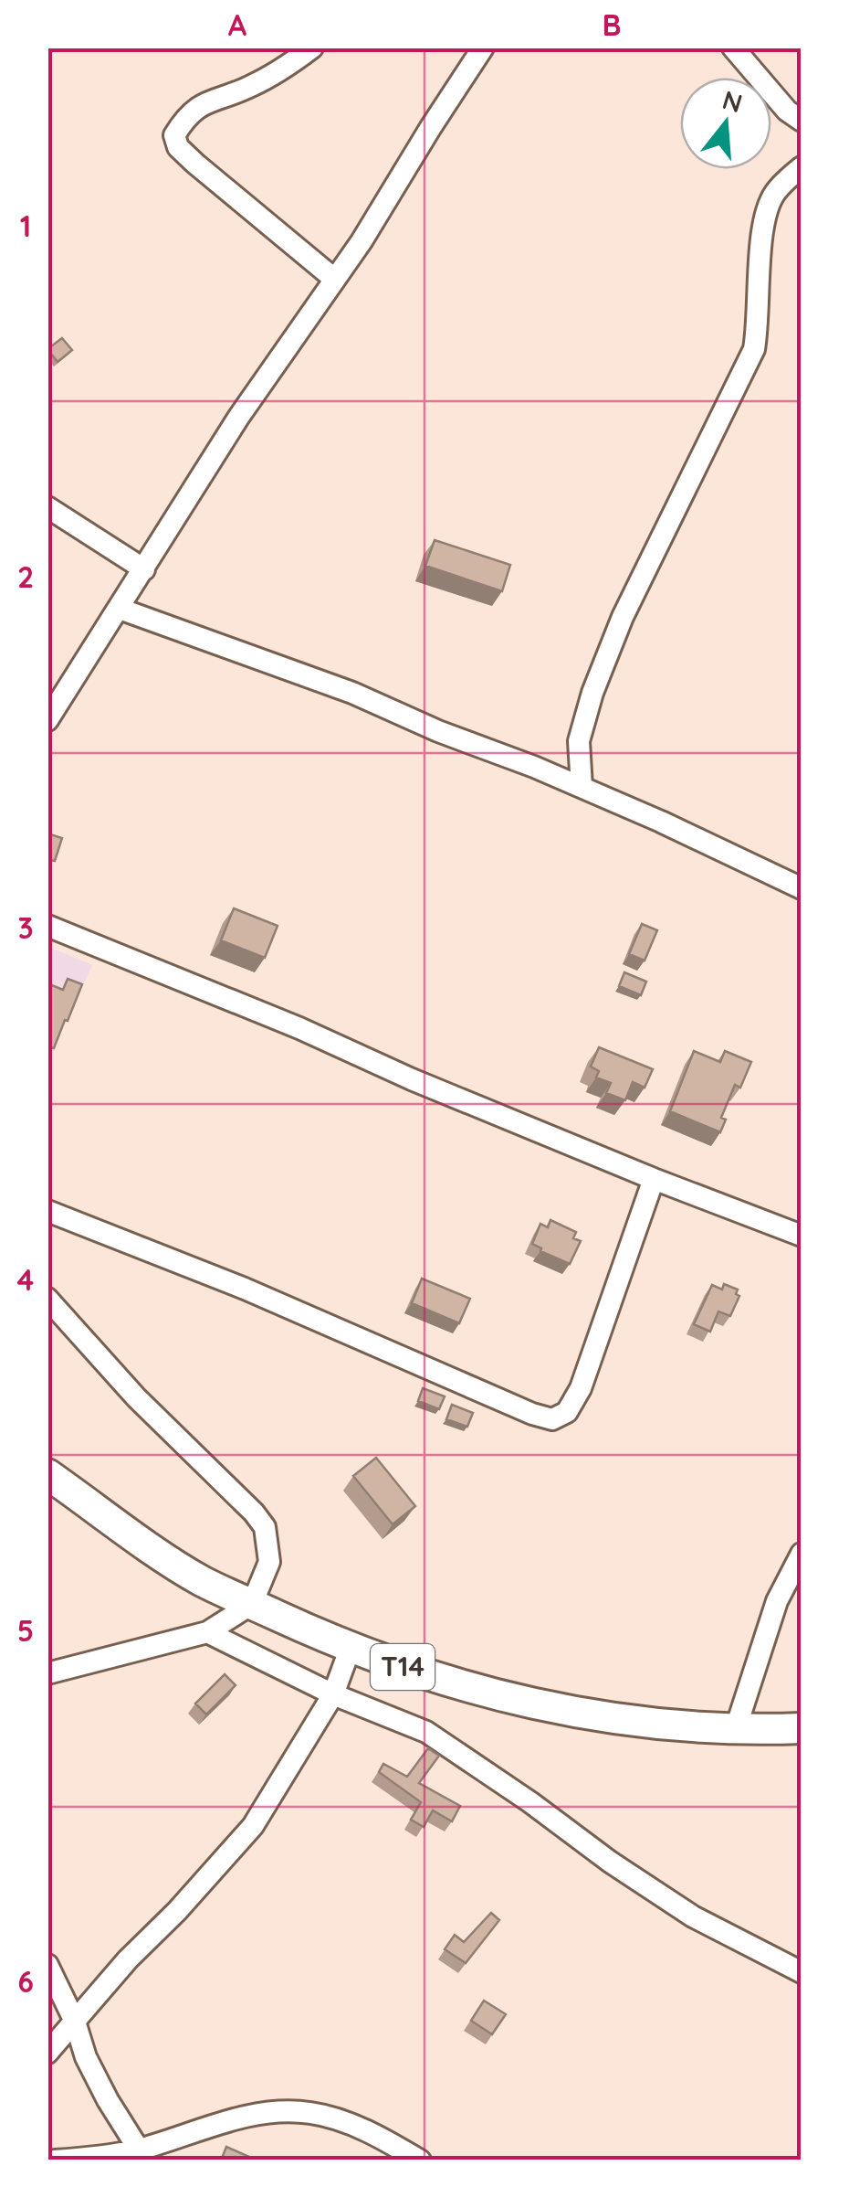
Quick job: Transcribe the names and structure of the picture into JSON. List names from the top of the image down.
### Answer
{
  "streets": {
    "highway": ["T14"]
  },
  "north": "top",
  "grid": {
    "columns": ["A", "B"],
    "rows": [
      "1",
      "2",
      "3",
      "4",
      "5",
      "6"
    ]
  }
}
